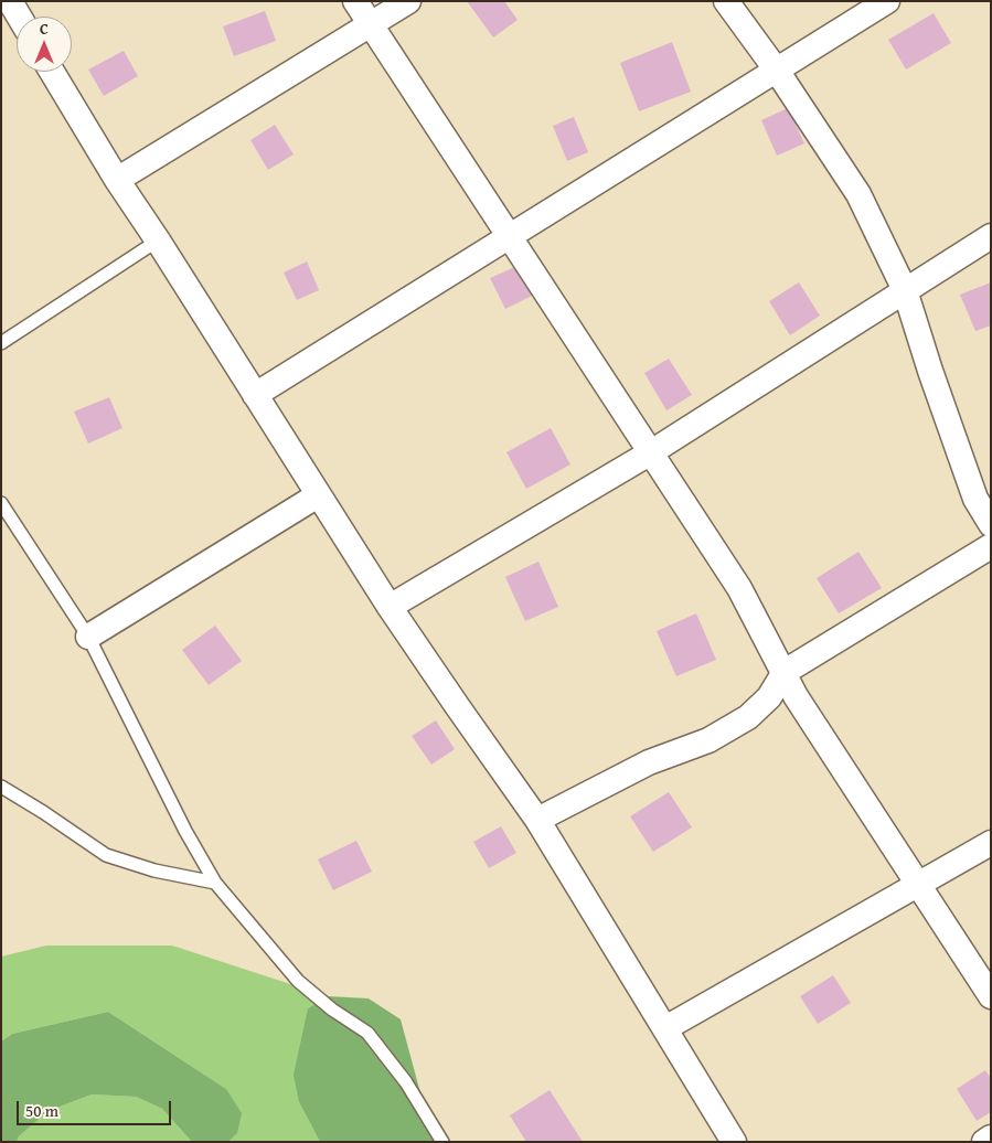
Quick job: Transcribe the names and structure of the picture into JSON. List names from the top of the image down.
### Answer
{
  "scale_bar": "50 m",
  "north": "top"
}
